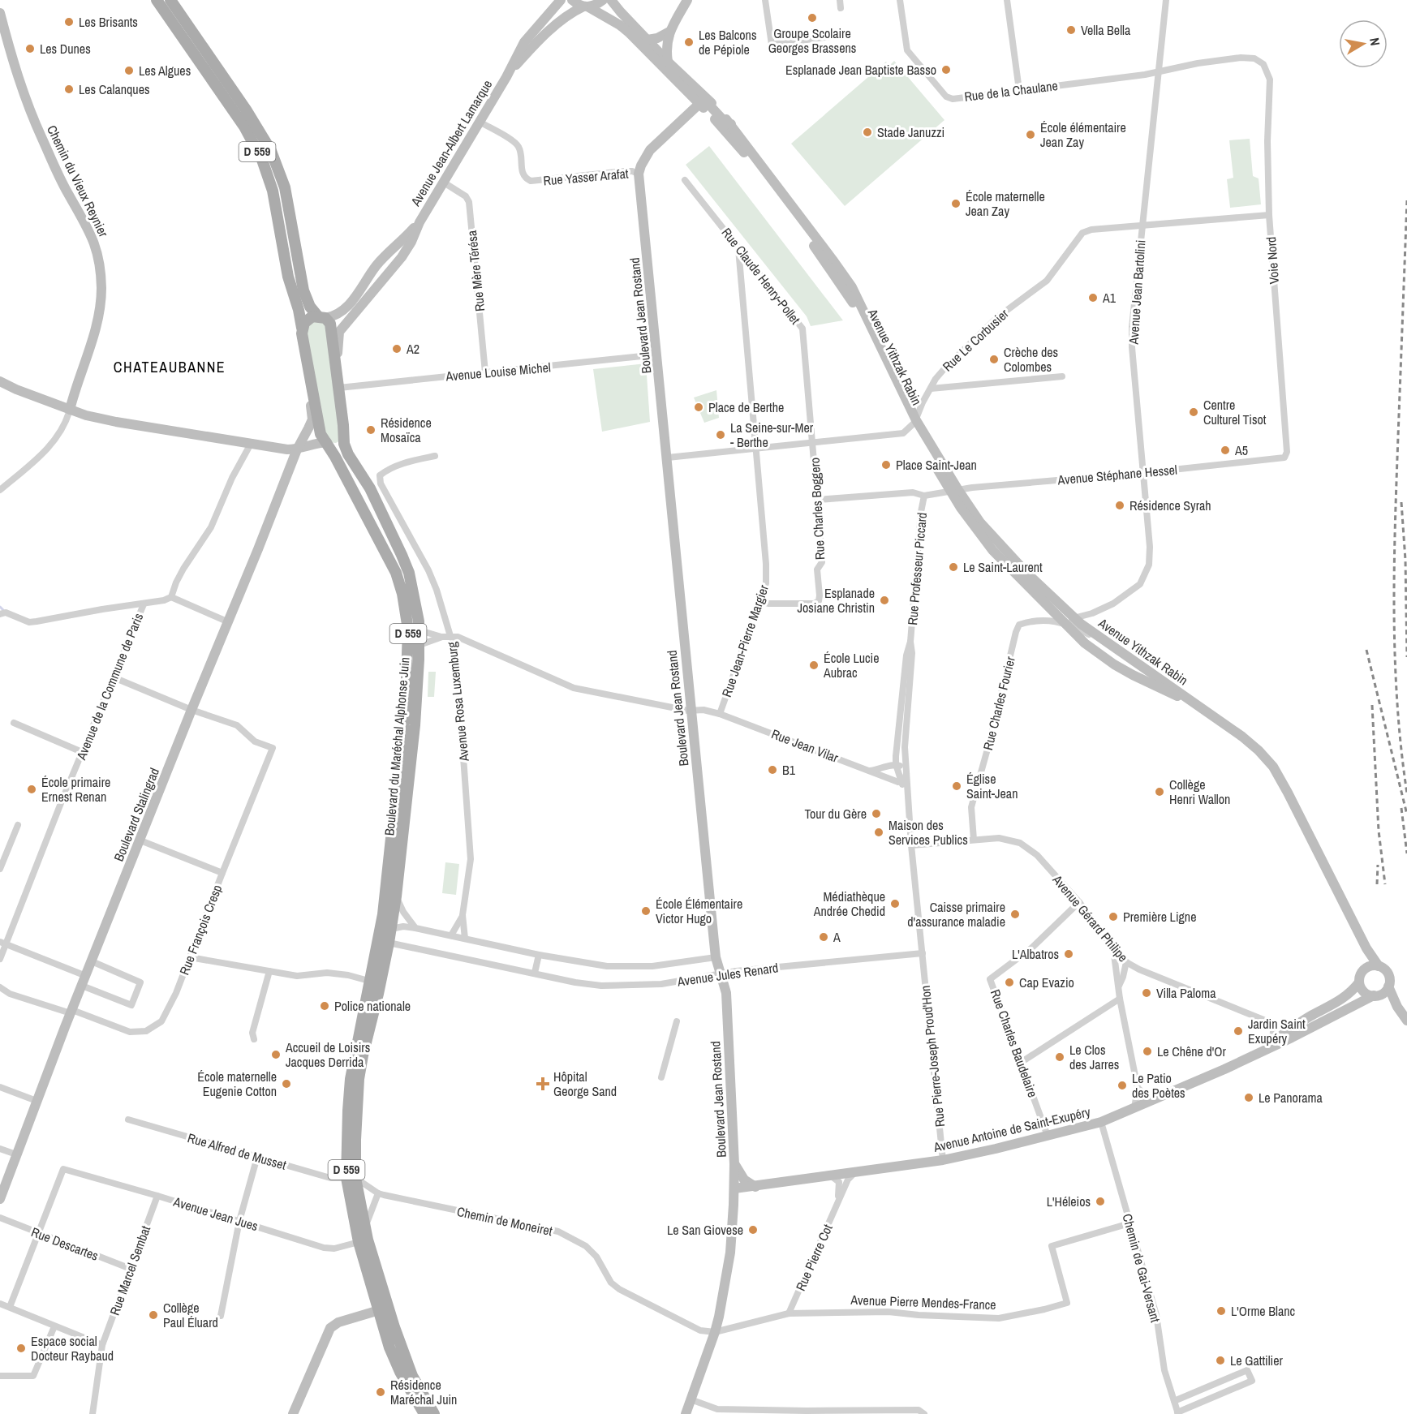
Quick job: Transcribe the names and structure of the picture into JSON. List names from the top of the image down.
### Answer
{
  "streets": {
    "main road": ["D 559", "Boulevard du Maréchal Alphonse Juin"],
    "street": [
      "Rue de la Chaulane",
      "Avenue Jean-Albert Lamarque",
      "Rue Yasser Arafat",
      "Chemin du Vieux Reynier",
      "Voie Nord",
      "Rue Mère Térésa",
      "Rue Claude Henry-Pollet",
      "Avenue Jean Bartolini",
      "Boulevard Jean Rostand",
      "Rue Le Corbusier",
      "Avenue Yithzak Rabin",
      "Avenue Louise Michel",
      "Avenue Stéphane Hessel",
      "Rue Charles Boggero",
      "Rue Professeur Piccard",
      "Rue Jean-Pierre Margier",
      "Avenue de la Commune de Paris",
      "Avenue Rosa Luxemburg",
      "Rue Charles Fourier",
      "Rue Jean Vilar",
      "Boulevard Stalingrad",
      "Avenue Gérard Philipe",
      "Rue François Cresp",
      "Avenue Jules Renard",
      "Rue Charles Baudelaire",
      "Rue Pierre-Joseph Proud'Hon",
      "Avenue Antoine de Saint-Exupéry",
      "Rue Alfred de Musset",
      "Avenue Jean Jues",
      "Chemin de Moneiret",
      "Rue Descartes",
      "Rue Pierre Cot",
      "Chemin de Gai-Versant",
      "Rue Marcel Sembat",
      "Avenue Pierre Mendes-France"
    ]
  },
  "crossings": [
    ["Rue de la Chaulane", "Voie Nord"],
    ["Rue de la Chaulane", "Avenue Jean Bartolini"],
    ["Avenue Jean-Albert Lamarque", "D 559"],
    ["Avenue Jean-Albert Lamarque", "Rue Yasser Arafat"],
    ["Avenue Jean-Albert Lamarque", "Rue Mère Térésa"],
    ["Avenue Jean-Albert Lamarque", "Avenue Yithzak Rabin"],
    ["Avenue Jean-Albert Lamarque", "Boulevard du Maréchal Alphonse Juin"],
    ["D 559", "Boulevard du Maréchal Alphonse Juin"],
    ["Rue Yasser Arafat", "Boulevard Jean Rostand"],
    ["Voie Nord", "Rue Le Corbusier"],
    ["Voie Nord", "Avenue Stéphane Hessel"],
    ["Rue Mère Térésa", "Avenue Louise Michel"],
    ["Rue Claude Henry-Pollet", "Rue Charles Boggero"],
    ["Rue Claude Henry-Pollet", "Rue Jean-Pierre Margier"],
    ["Avenue Jean Bartolini", "Rue Le Corbusier"],
    ["Avenue Jean Bartolini", "Avenue Yithzak Rabin"],
    ["Avenue Jean Bartolini", "Avenue Stéphane Hessel"],
    ["Boulevard Jean Rostand", "Avenue Louise Michel"],
    ["Boulevard Jean Rostand", "Rue Jean Vilar"],
    ["Boulevard Jean Rostand", "Avenue Jules Renard"],
    ["Boulevard Jean Rostand", "Avenue Antoine de Saint-Exupéry"],
    ["Boulevard Jean Rostand", "Chemin de Moneiret"],
    ["Boulevard Jean Rostand", "Avenue Pierre Mendes-France"],
    ["Rue Le Corbusier", "Avenue Yithzak Rabin"],
    ["Avenue Yithzak Rabin", "Avenue Stéphane Hessel"],
    ["Avenue Yithzak Rabin", "Rue Charles Fourier"],
    ["Avenue Yithzak Rabin", "Avenue Antoine de Saint-Exupéry"],
    ["Avenue Louise Michel", "Boulevard du Maréchal Alphonse Juin"],
    ["Avenue Stéphane Hessel", "Rue Professeur Piccard"],
    ["Rue Charles Boggero", "Rue Jean-Pierre Margier"],
    ["Rue Professeur Piccard", "Rue Jean Vilar"],
    ["Rue Professeur Piccard", "Rue Pierre-Joseph Proud'Hon"],
    ["Rue Jean-Pierre Margier", "Rue Jean Vilar"],
    ["Avenue Rosa Luxemburg", "Rue Jean Vilar"],
    ["Avenue Rosa Luxemburg", "Avenue Jules Renard"],
    ["Rue Charles Fourier", "Avenue Gérard Philipe"],
    ["Boulevard du Maréchal Alphonse Juin", "Boulevard Stalingrad"],
    ["Boulevard du Maréchal Alphonse Juin", "Avenue Jules Renard"],
    ["Boulevard du Maréchal Alphonse Juin", "Rue Alfred de Musset"],
    ["Boulevard du Maréchal Alphonse Juin", "Avenue Jean Jues"],
    ["Boulevard du Maréchal Alphonse Juin", "Chemin de Moneiret"],
    ["Boulevard Stalingrad", "Rue François Cresp"],
    ["Avenue Gérard Philipe", "Rue Charles Baudelaire"],
    ["Avenue Gérard Philipe", "Rue Pierre-Joseph Proud'Hon"],
    ["Avenue Gérard Philipe", "Avenue Antoine de Saint-Exupéry"],
    ["Avenue Jules Renard", "Rue Pierre-Joseph Proud'Hon"],
    ["Rue Charles Baudelaire", "Avenue Antoine de Saint-Exupéry"],
    ["Rue Pierre-Joseph Proud'Hon", "Avenue Antoine de Saint-Exupéry"],
    ["Avenue Antoine de Saint-Exupéry", "Rue Pierre Cot"],
    ["Avenue Antoine de Saint-Exupéry", "Chemin de Gai-Versant"],
    ["Rue Alfred de Musset", "Chemin de Moneiret"],
    ["Avenue Jean Jues", "Rue Descartes"],
    ["Avenue Jean Jues", "Rue Marcel Sembat"],
    ["Chemin de Moneiret", "Avenue Pierre Mendes-France"],
    ["Rue Descartes", "Rue Marcel Sembat"],
    ["Rue Pierre Cot", "Avenue Pierre Mendes-France"],
    ["Chemin de Gai-Versant", "Avenue Pierre Mendes-France"]
  ],
  "districts": ["CHATEAUBANNE"],
  "places": {
    "other": [
      "Groupe Scolaire Georges Brassens",
      "Les Brisants",
      "Vella Bella",
      "Les Balcons de Pépiole",
      "Les Dunes",
      "Esplanade Jean Baptiste Basso",
      "Les Algues",
      "Les Calanques",
      "Stade Januzzi",
      "École élémentaire Jean Zay",
      "École maternelle Jean Zay",
      "A1",
      "A2",
      "Crèche des Colombes",
      "Place de Berthe",
      "Centre Culturel Tisot",
      "Résidence Mosaïca",
      "La Seine-sur-Mer - Berthe",
      "A5",
      "Place Saint-Jean",
      "Résidence Syrah",
      "Le Saint-Laurent",
      "Esplanade Josiane Christin",
      "École Lucie Aubrac",
      "B1",
      "Église Saint-Jean",
      "École primaire Ernest Renan",
      "Collège Henri Wallon",
      "Tour du Gère",
      "Maison des Services Publics",
      "Médiathèque Andrée Chedid",
      "École Élémentaire Victor Hugo",
      "Caisse primaire d'assurance maladie",
      "Première Ligne",
      "A",
      "L'Albatros",
      "Cap Evazio",
      "Villa Paloma",
      "Police nationale",
      "Jardin Saint Exupéry",
      "Le Chêne d'Or",
      "Accueil de Loisirs Jacques Derrida",
      "Le Clos des Jarres",
      "École maternelle Eugenie Cotton",
      "Le Patio des Poètes",
      "Le Panorama",
      "L'Héleios",
      "Le San Giovese",
      "L'Orme Blanc",
      "Collège Paul Éluard",
      "Espace social Docteur Raybaud",
      "Le Gattilier",
      "Résidence Maréchal Juin"
    ],
    "health": ["Hôpital George Sand"]
  },
  "north": "right"
}
